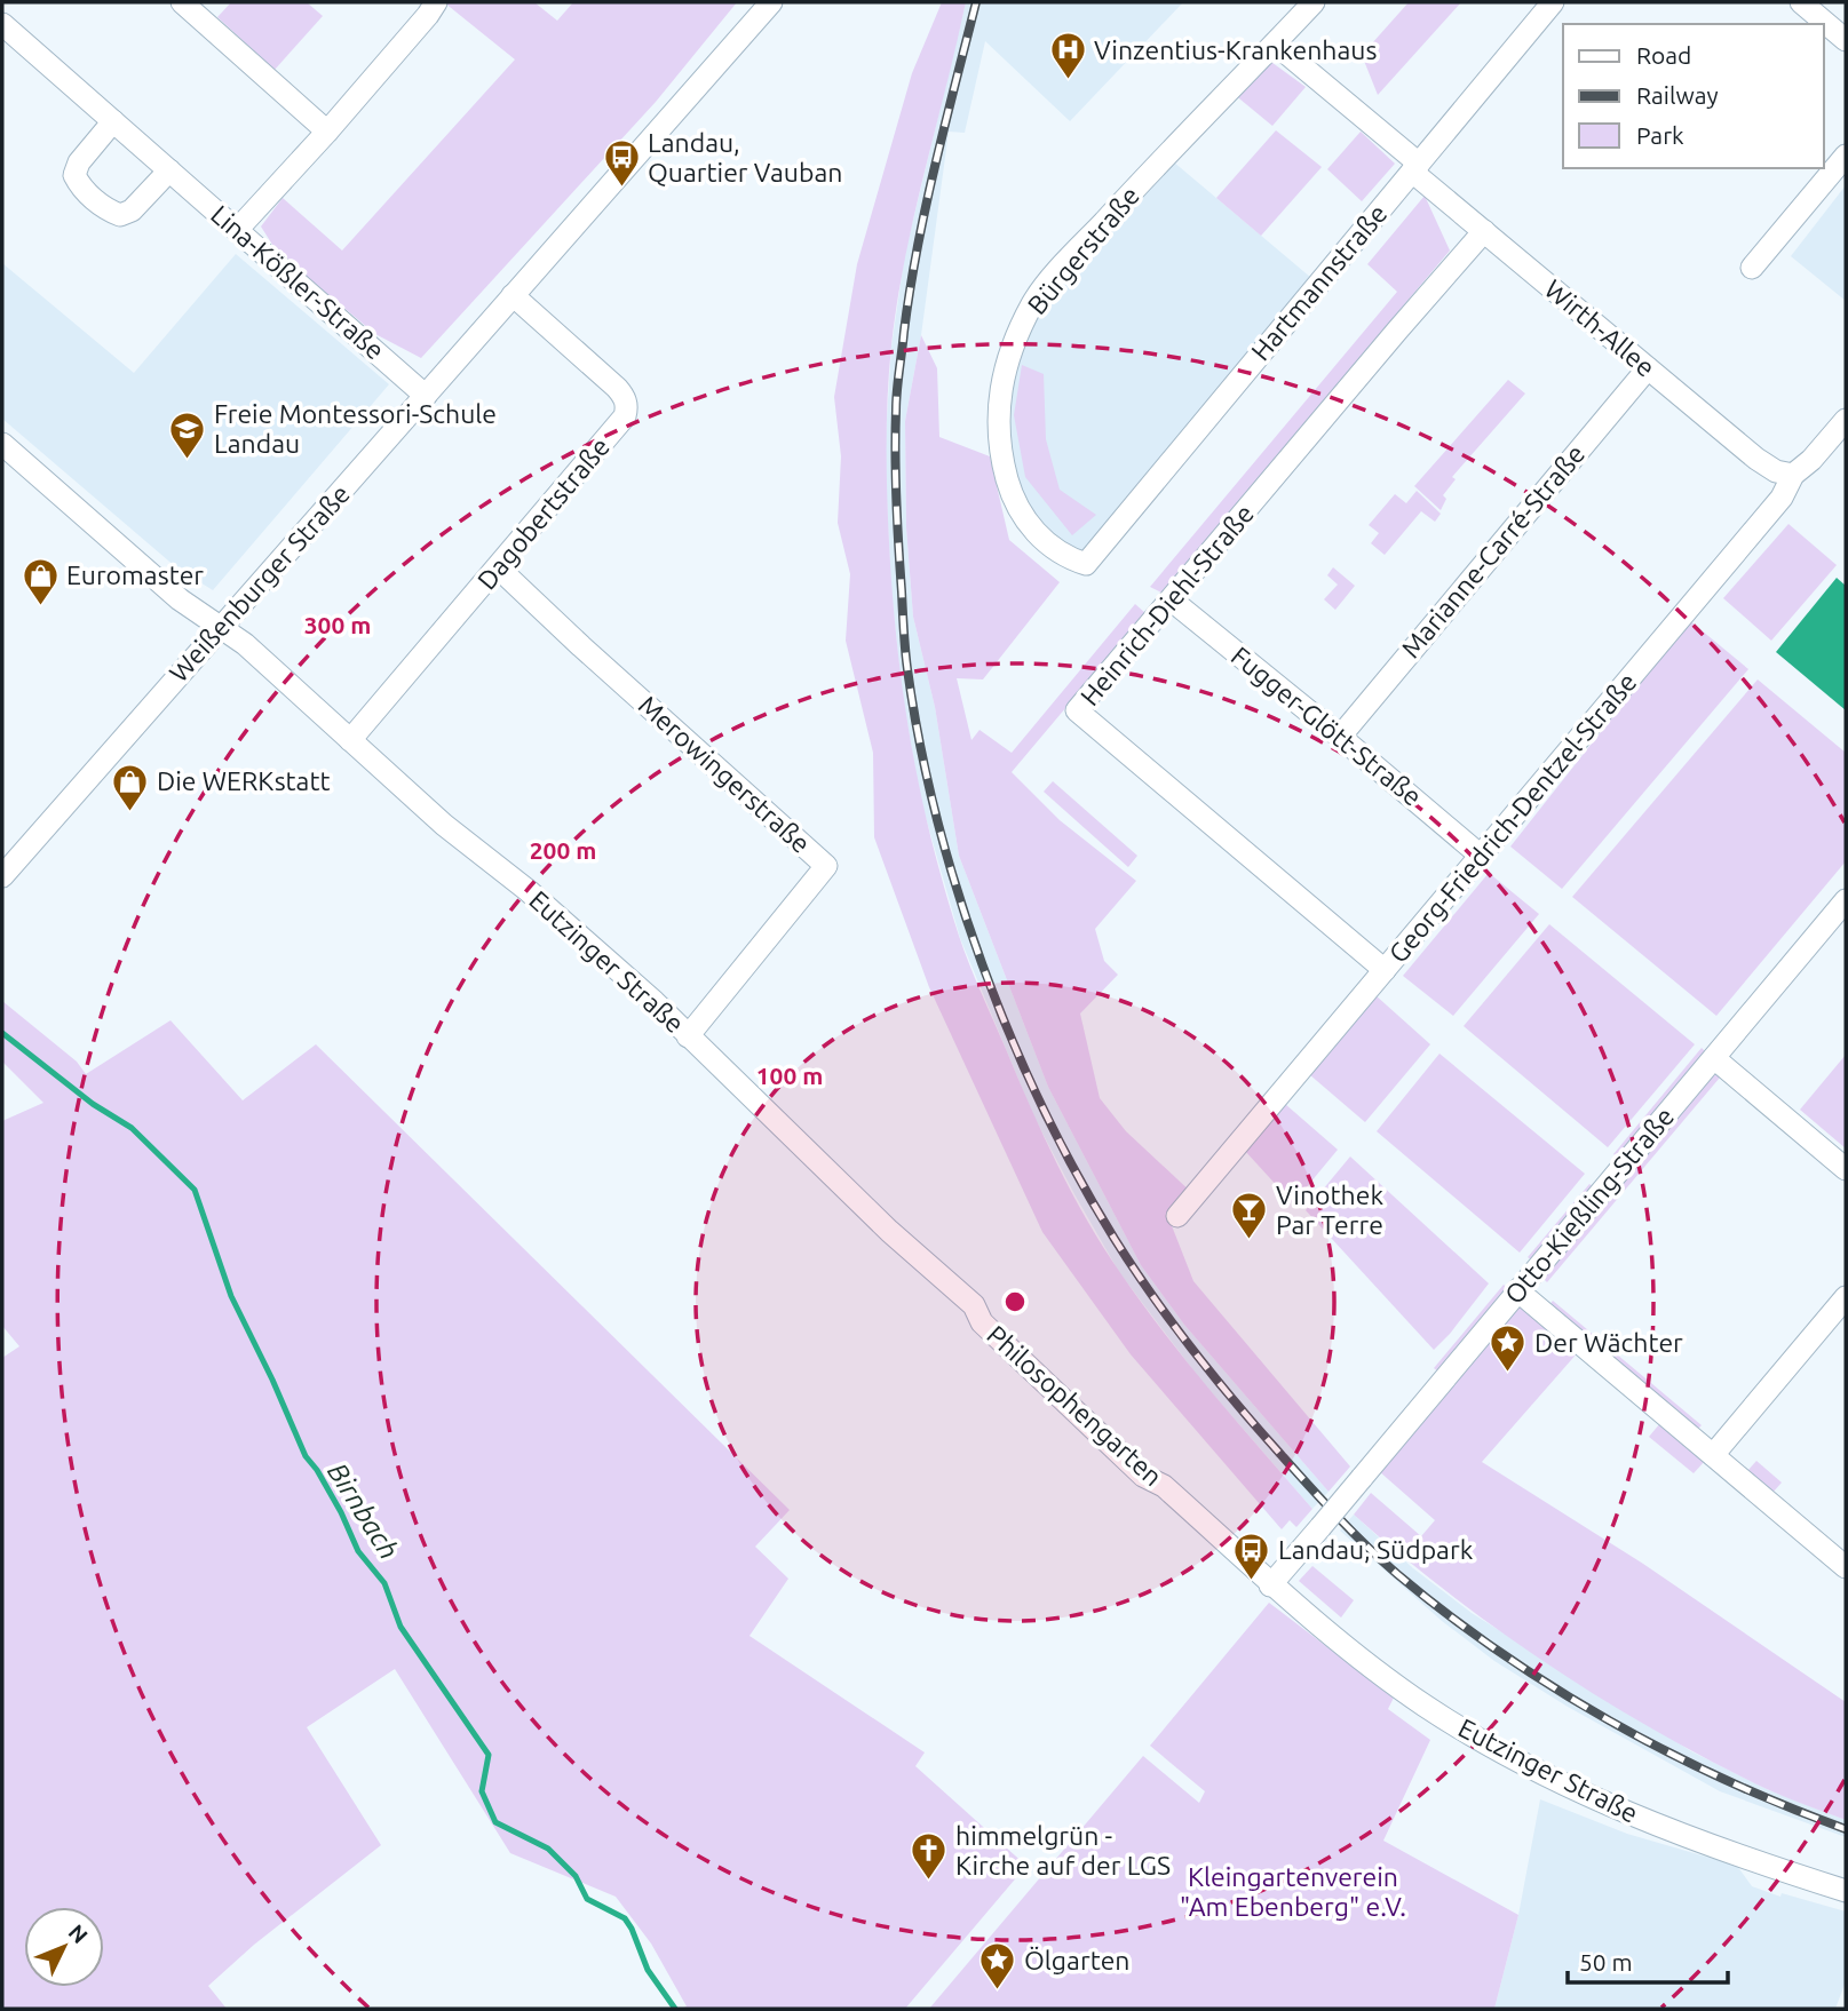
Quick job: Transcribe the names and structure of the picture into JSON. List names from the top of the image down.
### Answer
{
  "streets": {
    "street": [
      "Bürgerstraße",
      "Lina-Kößler-Straße",
      "Hartmannstraße",
      "Wirth-Allee",
      "Dagobertstraße",
      "Marianne-Carré-Straße",
      "Weißenburger Straße",
      "Heinrich-Diehl-Straße",
      "Fugger-Glött-Straße",
      "Merowingerstraße",
      "Georg-Friedrich-Dentzel-Straße",
      "Eutzinger Straße",
      "Otto-Kießling-Straße",
      "Philosophengarten"
    ]
  },
  "crossings": [
    ["Bürgerstraße", "Hartmannstraße"],
    ["Lina-Kößler-Straße", "Weißenburger Straße"],
    ["Hartmannstraße", "Wirth-Allee"],
    ["Wirth-Allee", "Marianne-Carré-Straße"],
    ["Wirth-Allee", "Heinrich-Diehl-Straße"],
    ["Wirth-Allee", "Georg-Friedrich-Dentzel-Straße"],
    ["Dagobertstraße", "Weißenburger Straße"],
    ["Dagobertstraße", "Merowingerstraße"],
    ["Dagobertstraße", "Eutzinger Straße"],
    ["Marianne-Carré-Straße", "Fugger-Glött-Straße"],
    ["Weißenburger Straße", "Eutzinger Straße"],
    ["Heinrich-Diehl-Straße", "Fugger-Glött-Straße"],
    ["Heinrich-Diehl-Straße", "Georg-Friedrich-Dentzel-Straße"],
    ["Fugger-Glött-Straße", "Georg-Friedrich-Dentzel-Straße"],
    ["Merowingerstraße", "Eutzinger Straße"],
    ["Eutzinger Straße", "Otto-Kießling-Straße"],
    ["Eutzinger Straße", "Philosophengarten"]
  ],
  "water": ["Birnbach"],
  "parks": ["Kleingartenverein \"Am Ebenberg\" e.V."],
  "places": {
    "hospital": ["Vinzentius-Krankenhaus"],
    "bus stop": ["Landau, Quartier Vauban", "Landau, Südpark"],
    "school or university": ["Freie Montessori-Schule Landau"],
    "shop": ["Euromaster", "Die WERKstatt"],
    "bar": ["Vinothek Par Terre"],
    "place": ["Der Wächter", "Ölgarten"],
    "church": ["himmelgrün - Kirche auf der LGS"]
  },
  "legend": ["Road", "Railway", "Park"],
  "scale_bar": "50 m",
  "north": "top right",
  "rings": ["300 m", "200 m", "100 m"]
}
